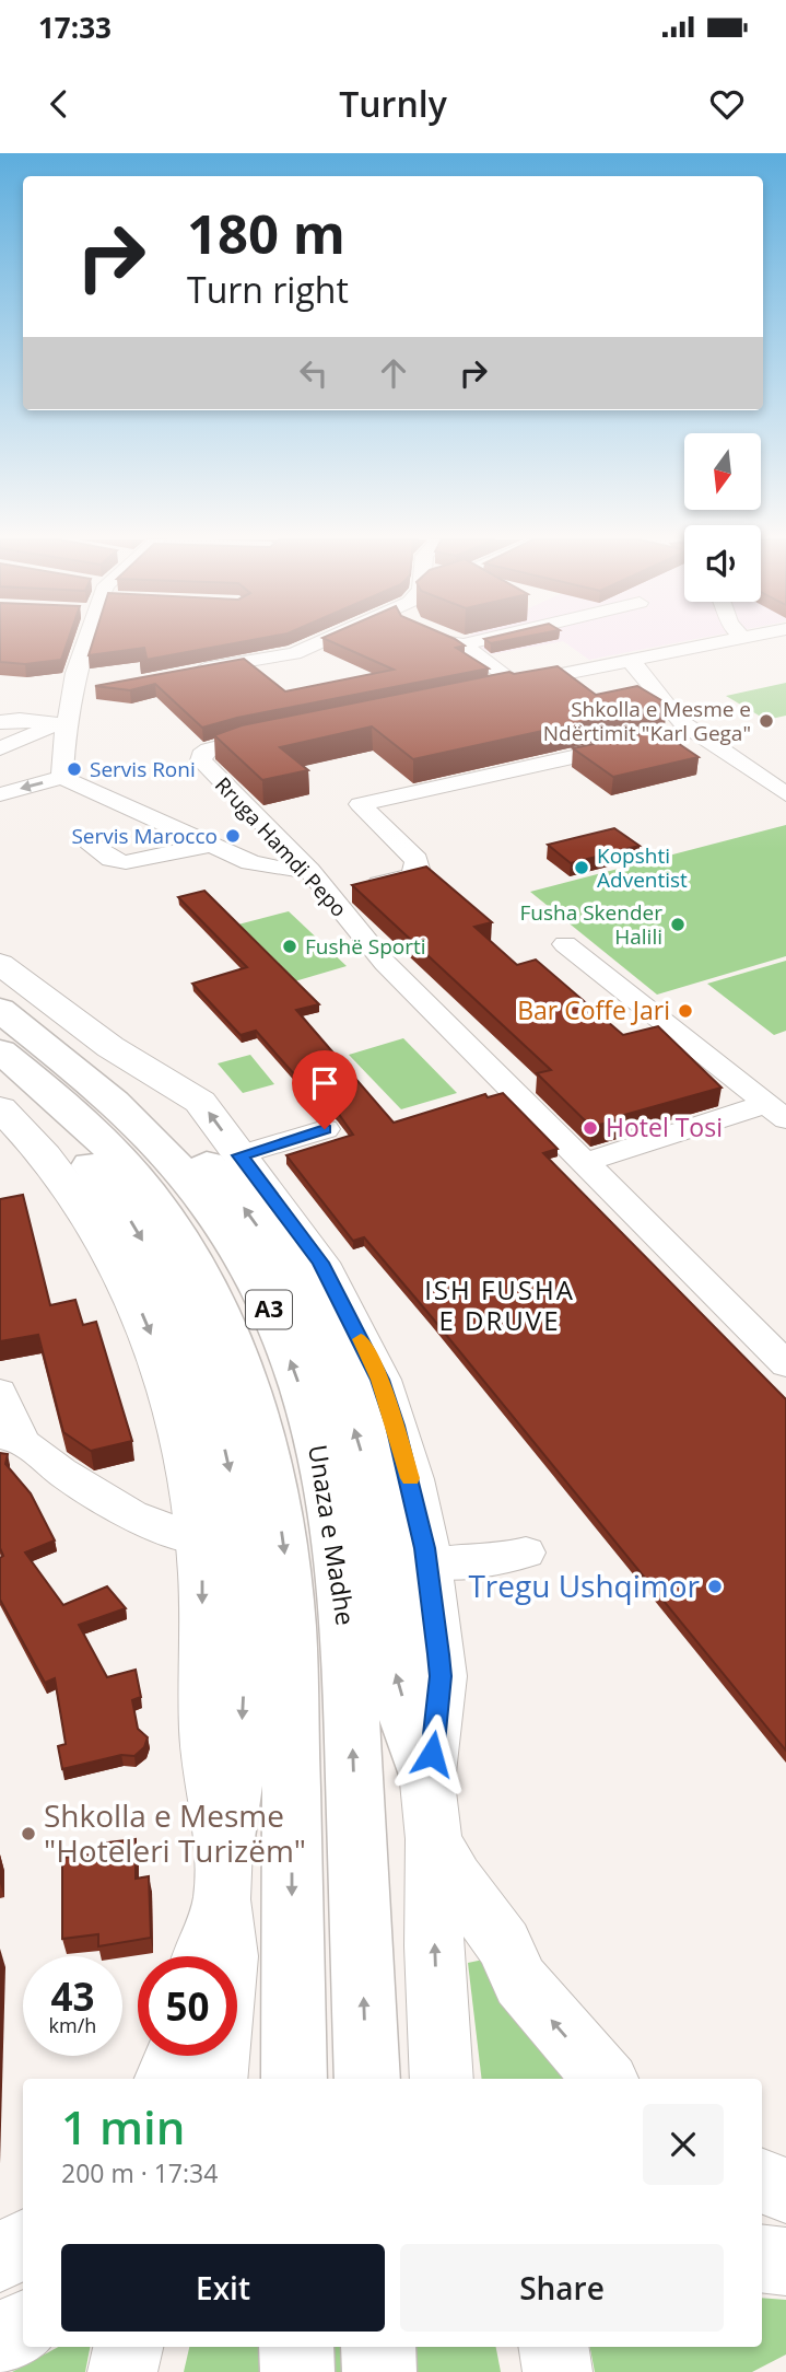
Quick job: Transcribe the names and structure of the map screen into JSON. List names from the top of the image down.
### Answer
{
  "streets": {
    "highway": ["A3", "Unaza e Madhe"],
    "street": ["Rruga Hamdi Pepo"]
  },
  "districts": ["ISH FUSHA E DRUVE"],
  "places": [
    "Shkolla e Mesme e Ndërtimit \"Karl Gega\"",
    "Servis Roni",
    "Servis Marocco",
    "Kopshti Adventist",
    "Fusha Skender Halili",
    "Fushë Sporti",
    "Bar Coffe Jari",
    "Hotel Tosi",
    "Tregu Ushqimor",
    "Shkolla e Mesme \"Hoteleri Turizëm\""
  ],
  "north": "bottom",
  "page": {
    "status": "17:33",
    "header": "Turnly",
    "turn": ["180 m", "Turn right"],
    "speed": "43 km/h",
    "limit": "50",
    "heading": ["1 min", "200 m · 17:34"],
    "buttons": ["Exit", "Share"]
  }
}
